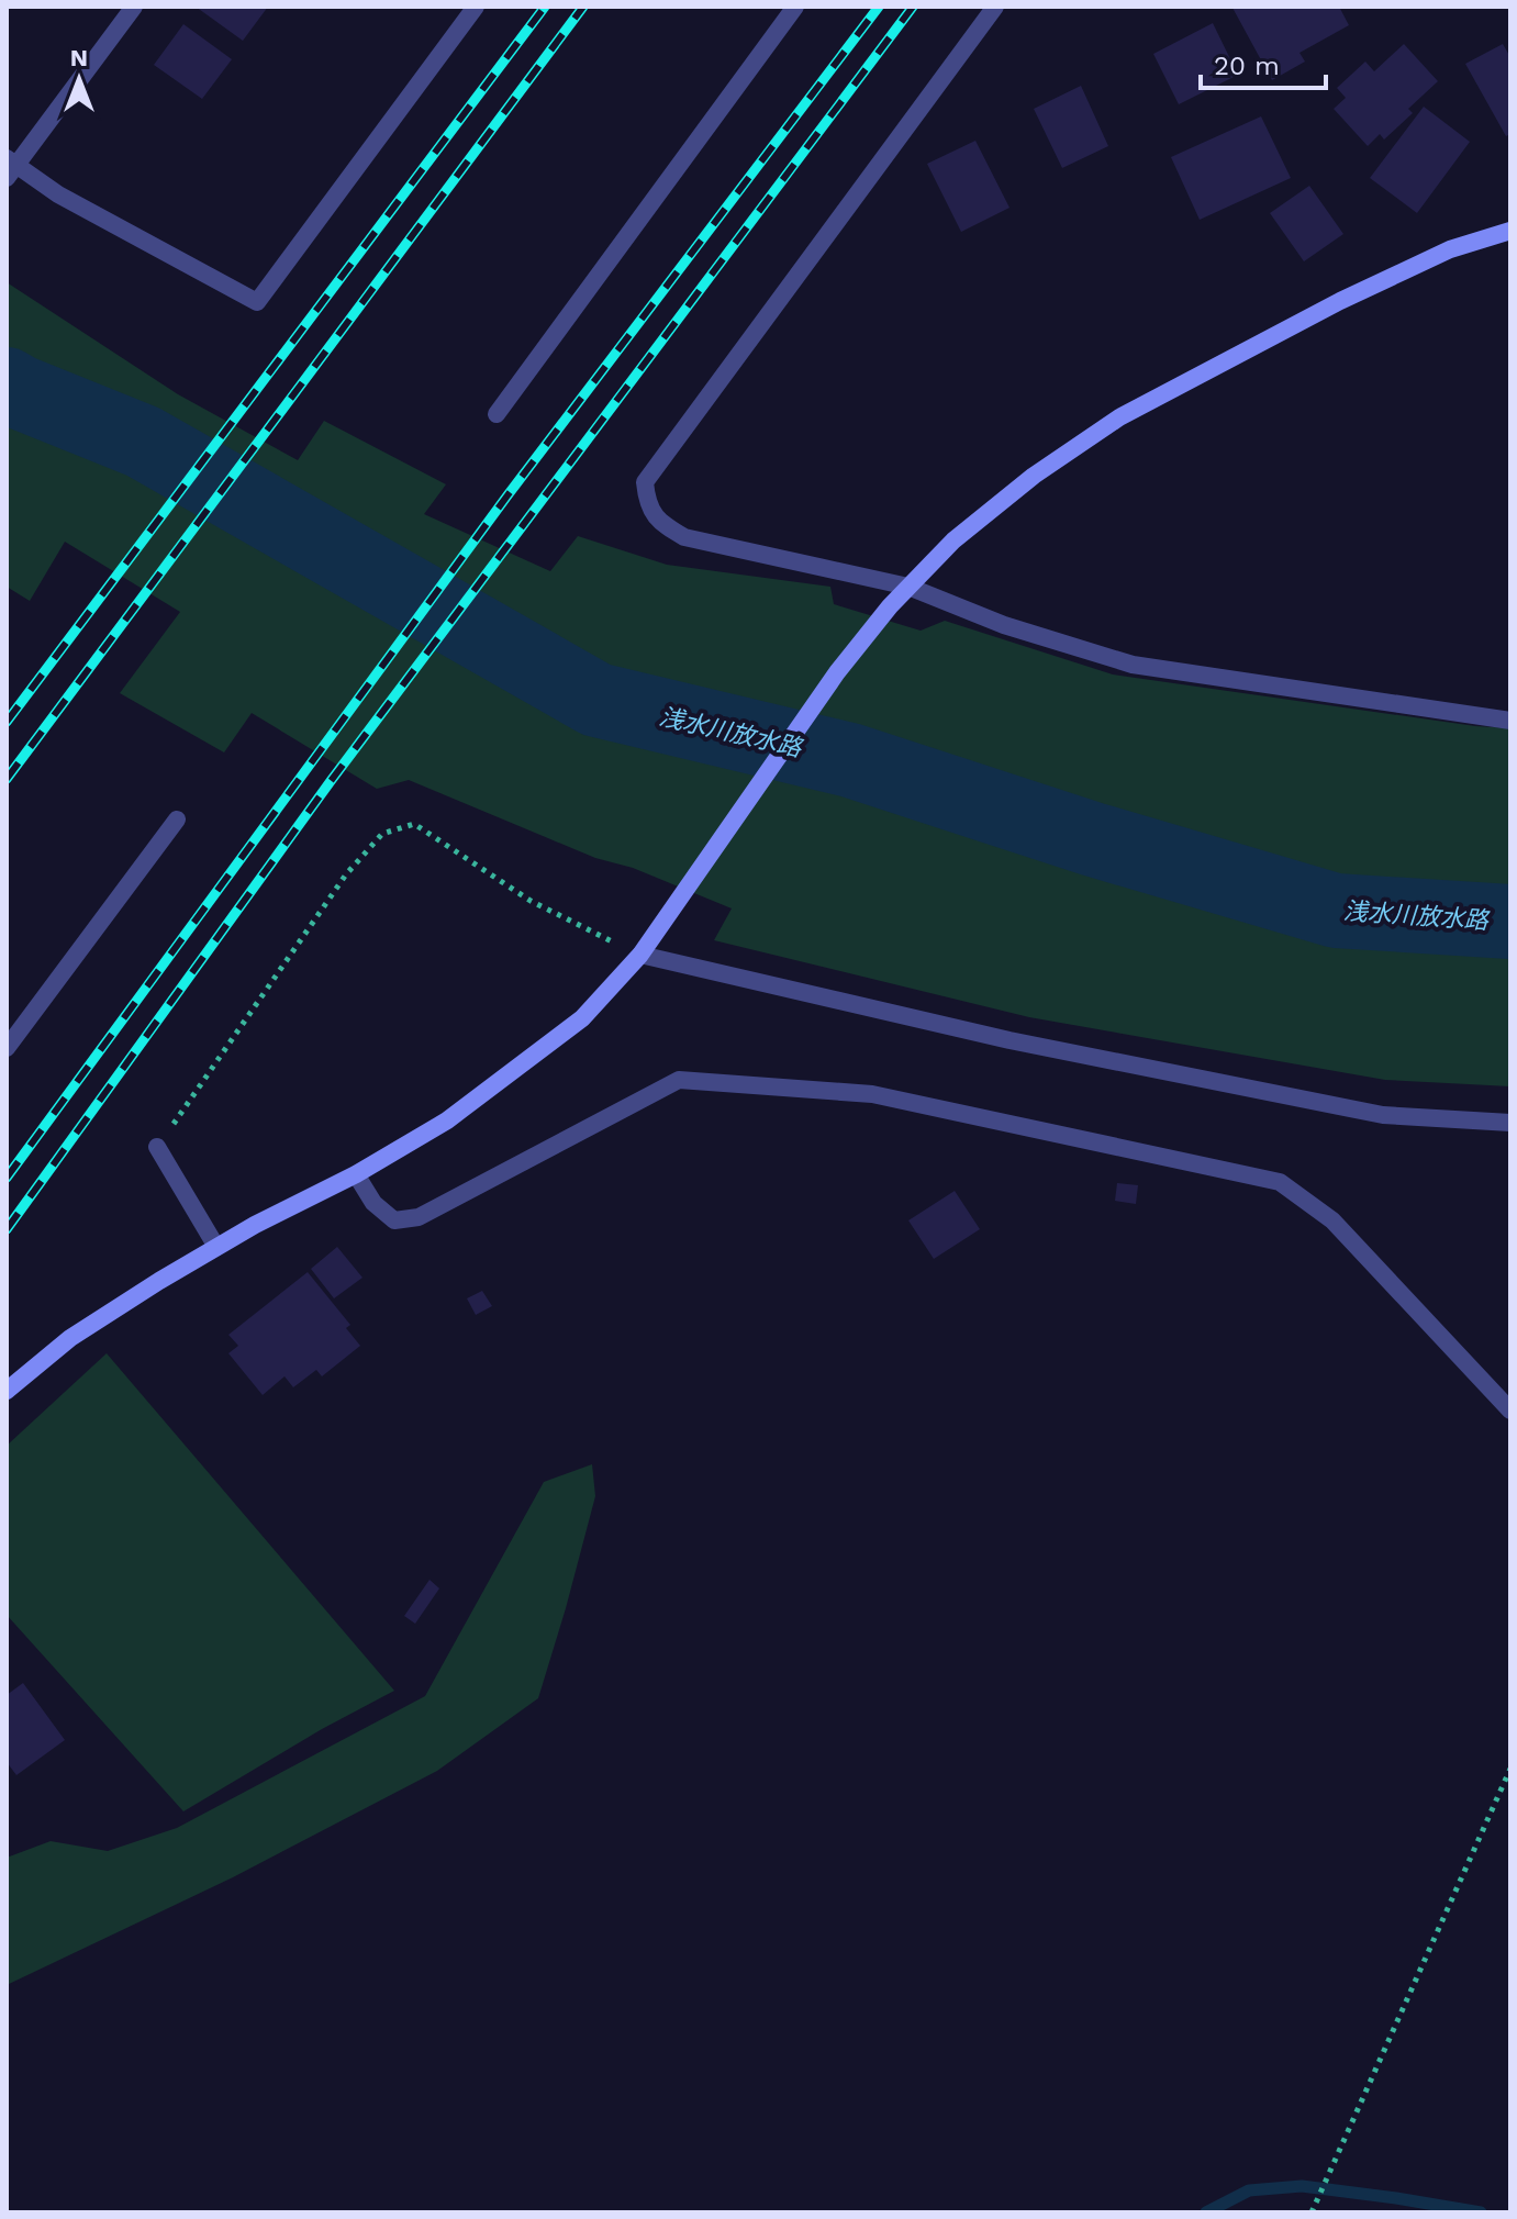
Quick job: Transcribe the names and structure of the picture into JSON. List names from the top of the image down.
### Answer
{
  "water": ["浅水川放水路"],
  "scale_bar": "20 m",
  "north": "top"
}
